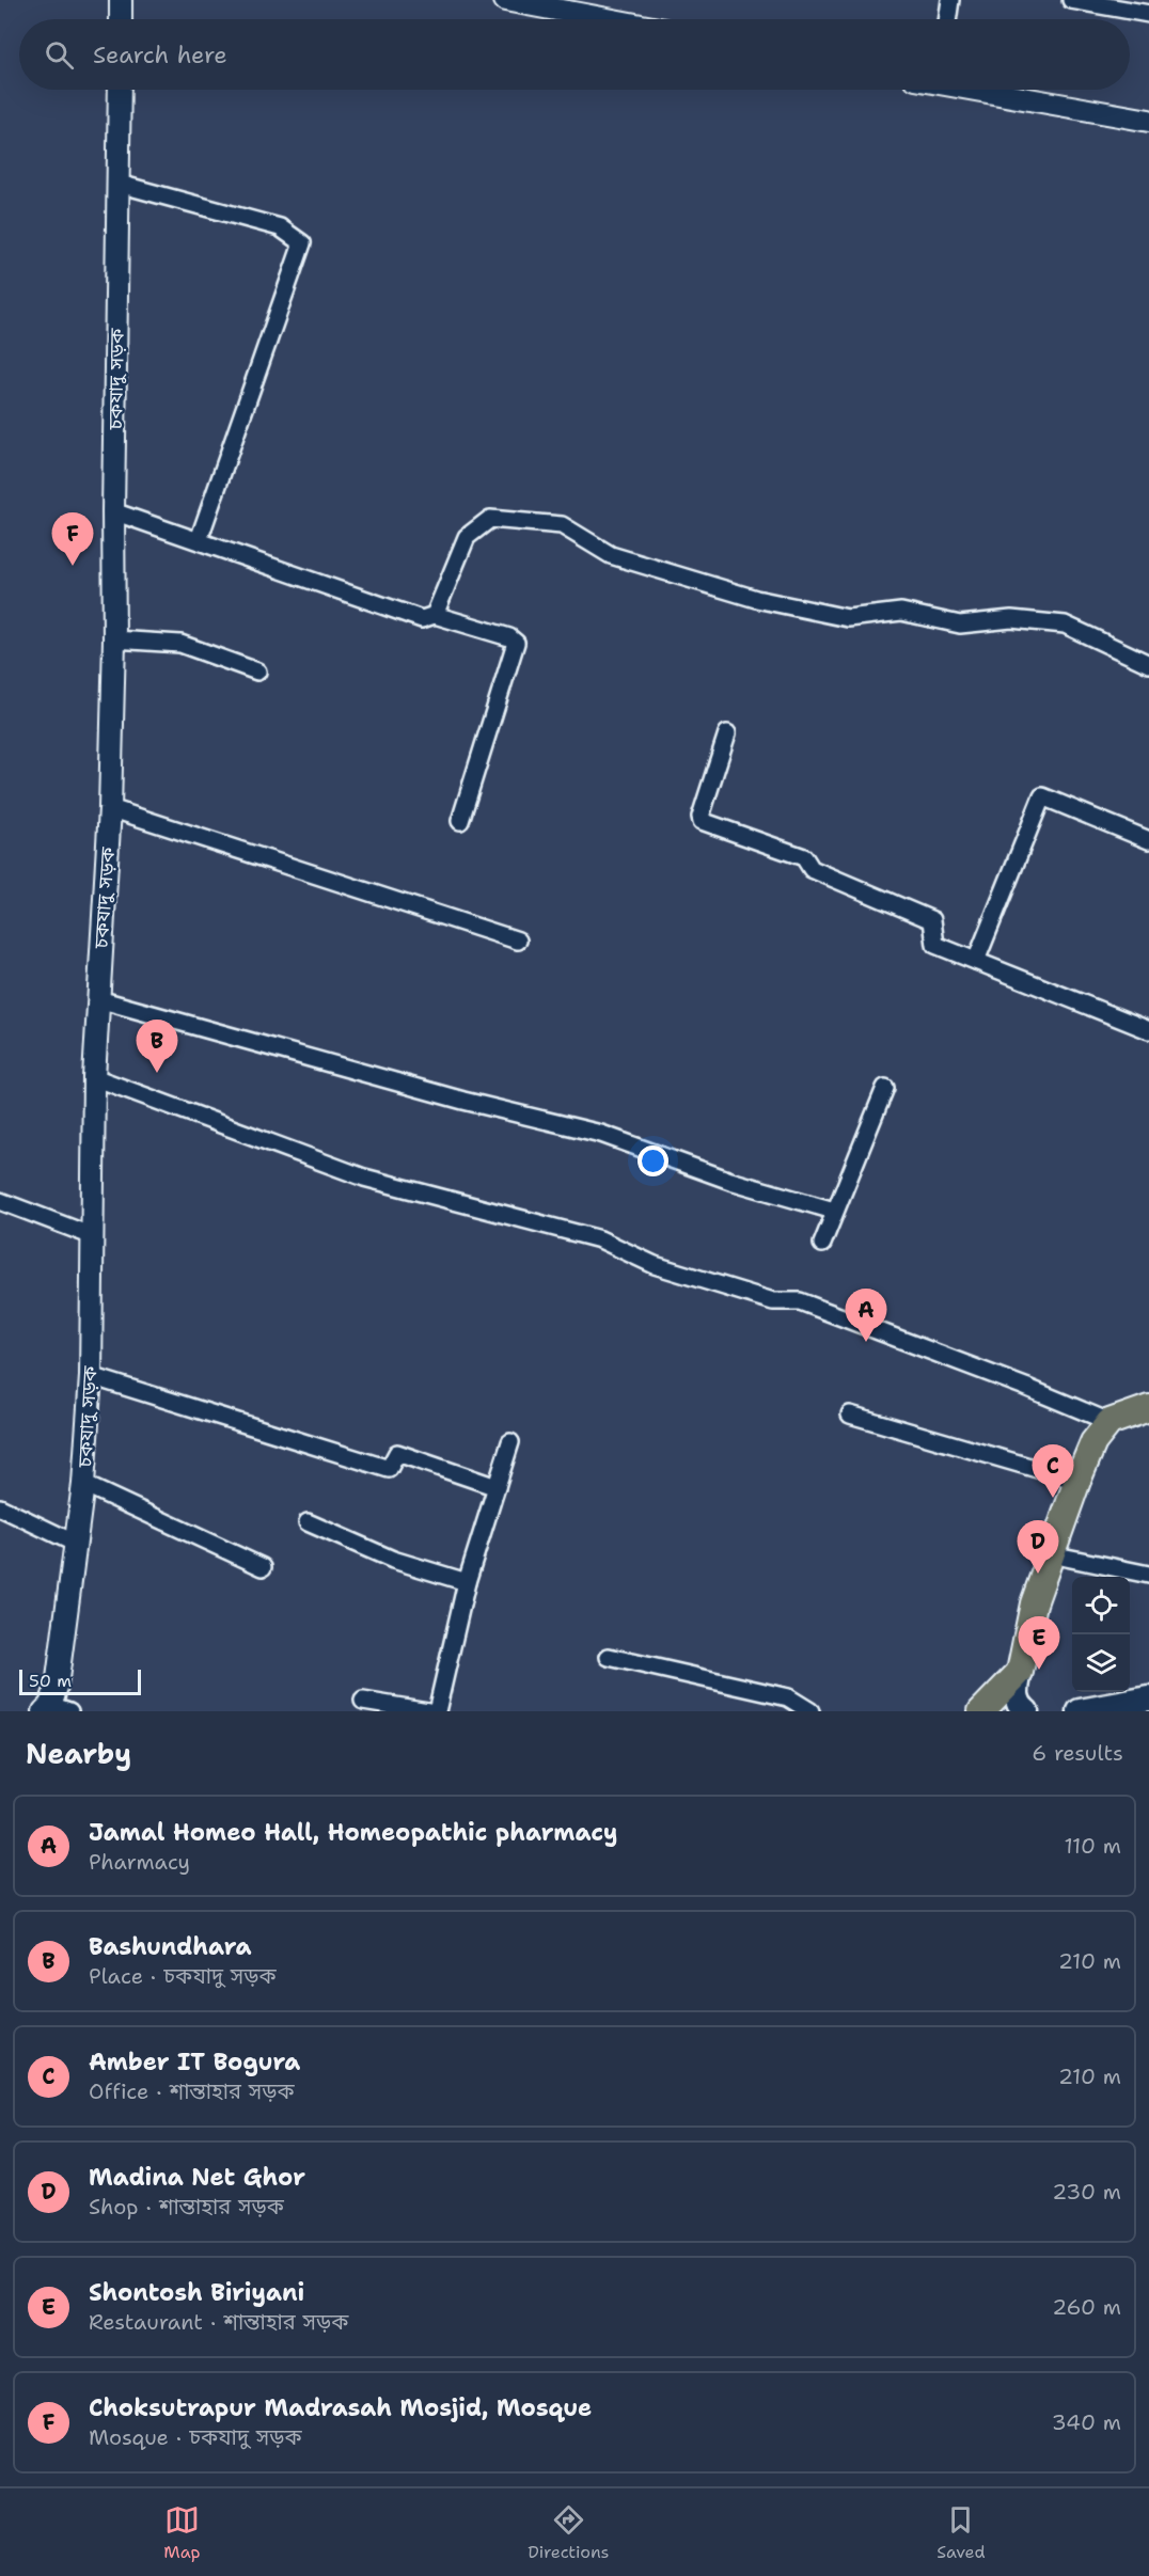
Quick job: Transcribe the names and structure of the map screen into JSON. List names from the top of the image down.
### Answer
{
  "streets": {
    "street": ["চকযাদু সড়ক"]
  },
  "scale_bar": "50 m",
  "page": {
    "search": "Search here",
    "pins": [
      "F",
      "B",
      "A",
      "C",
      "D",
      "E"
    ],
    "scale": "50 m",
    "heading": ["Nearby", "6 results"],
    "list": [
      {
        "mark": "A",
        "name": "Jamal Homeo Hall, Homeopathic pharmacy",
        "note": "Pharmacy",
        "value": "110 m"
      },
      {
        "mark": "B",
        "name": "Bashundhara",
        "note": "Place · চকযাদু সড়ক",
        "value": "210 m"
      },
      {
        "mark": "C",
        "name": "Amber IT Bogura",
        "note": "Office · শান্তাহার সড়ক",
        "value": "210 m"
      },
      {
        "mark": "D",
        "name": "Madina Net Ghor",
        "note": "Shop · শান্তাহার সড়ক",
        "value": "230 m"
      },
      {
        "mark": "E",
        "name": "Shontosh Biriyani",
        "note": "Restaurant · শান্তাহার সড়ক",
        "value": "260 m"
      },
      {
        "mark": "F",
        "name": "Choksutrapur Madrasah Mosjid, Mosque",
        "note": "Mosque · চকযাদু সড়ক",
        "value": "340 m"
      }
    ],
    "nav": ["Map", "Directions", "Saved"]
  }
}
